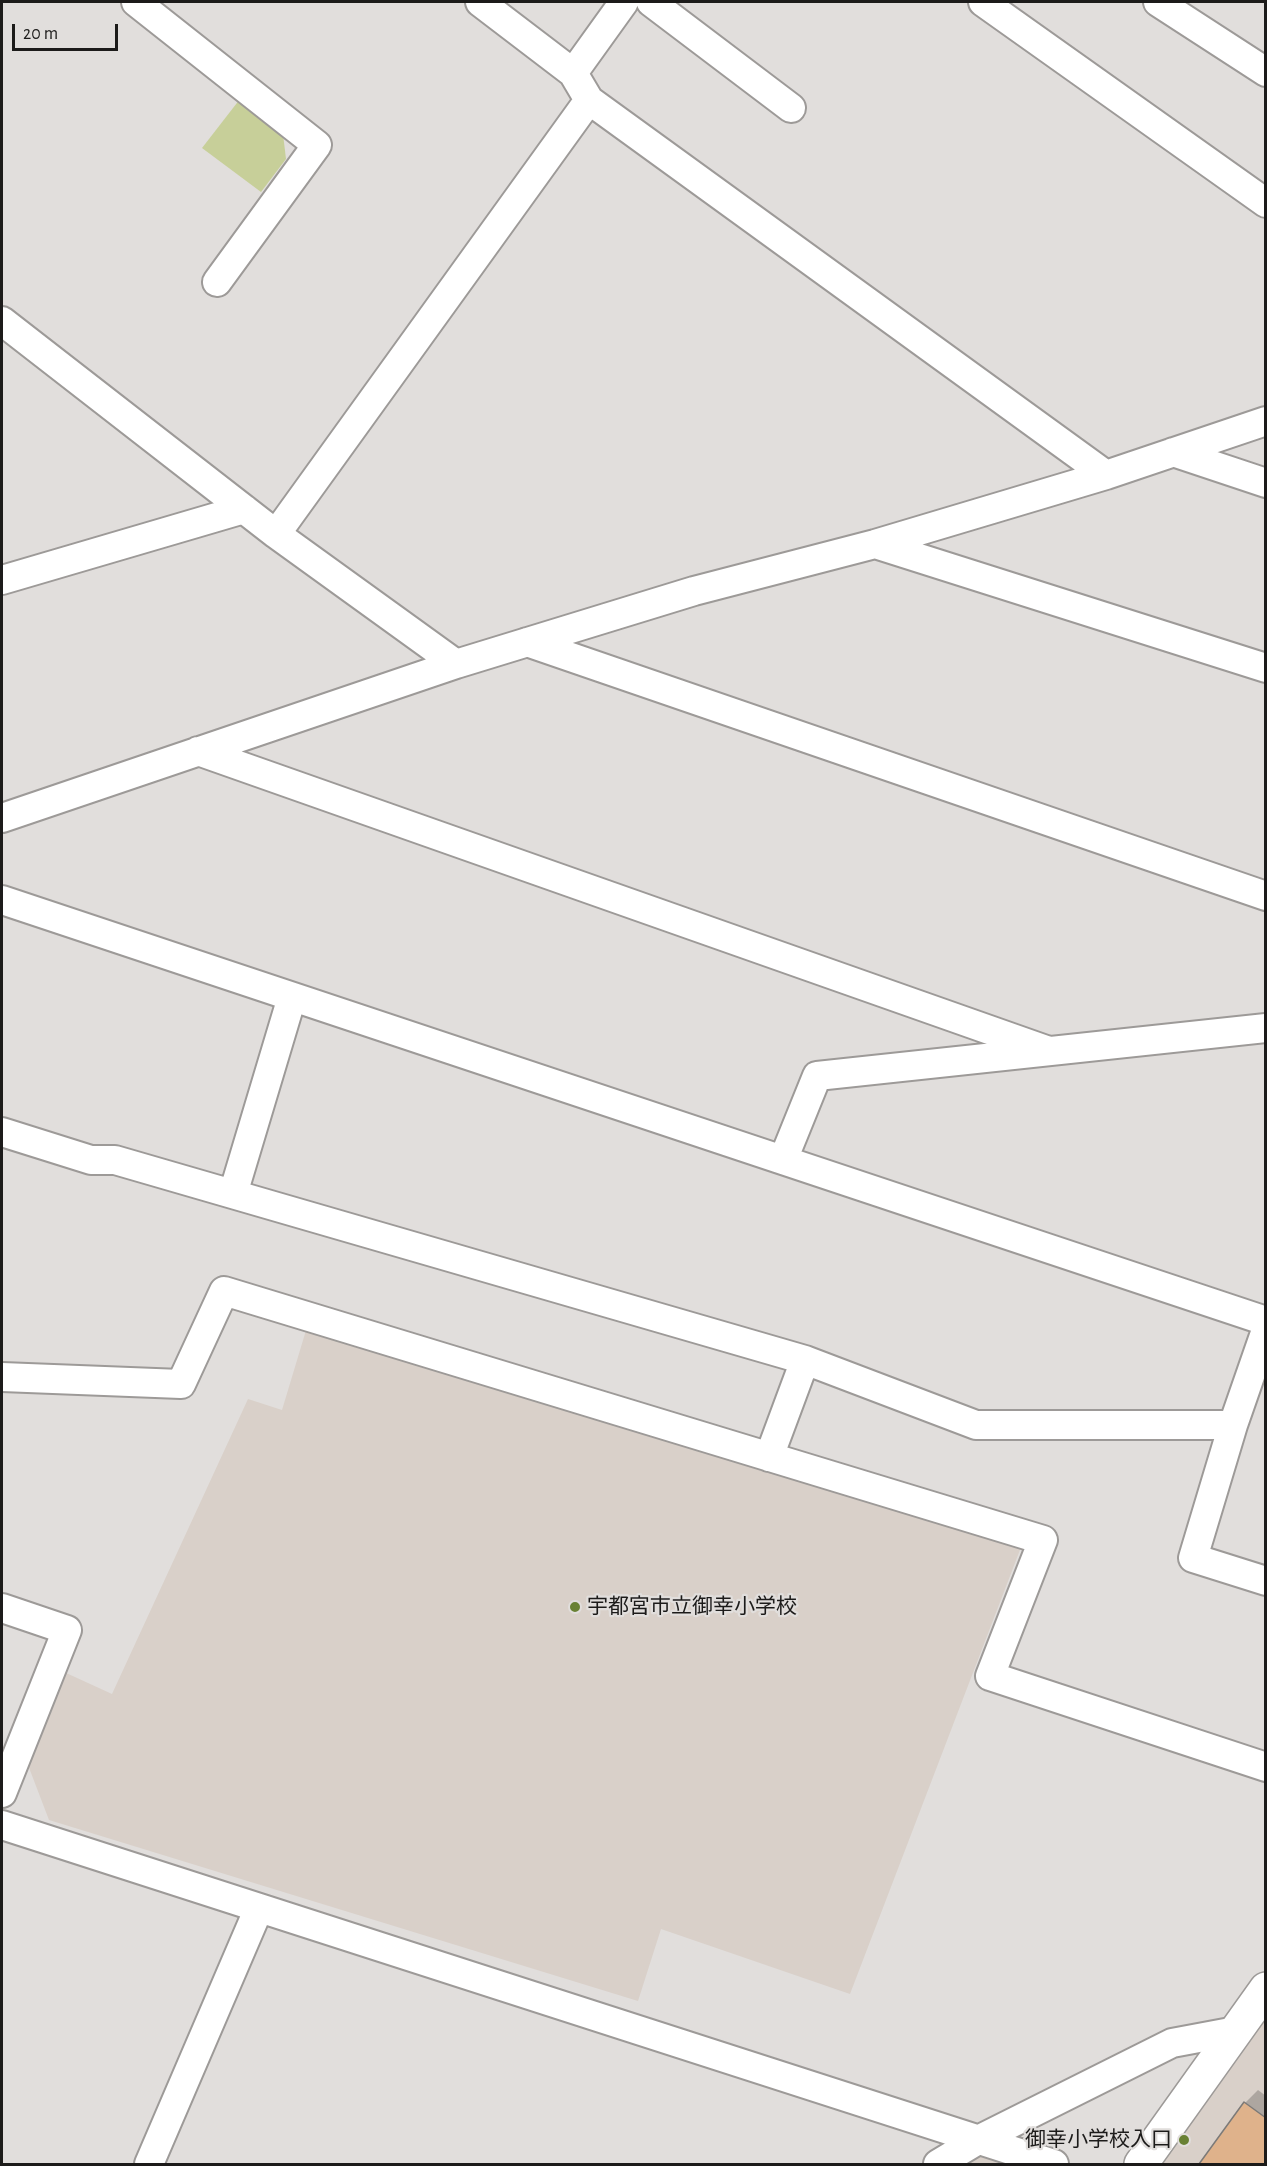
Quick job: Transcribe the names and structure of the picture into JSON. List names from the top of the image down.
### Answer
{
  "places": ["宇都宮市立御幸小学校", "御幸小学校入口"],
  "scale_bar": "20 m"
}
